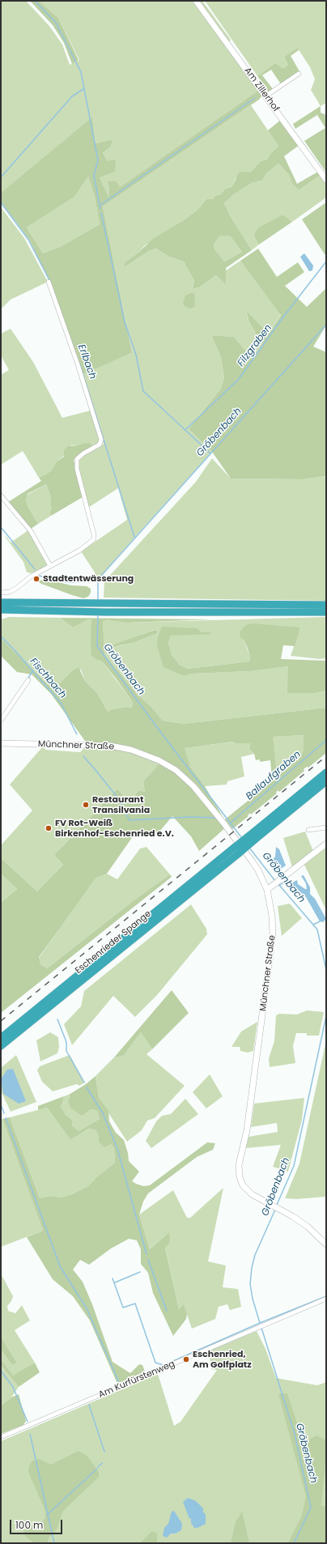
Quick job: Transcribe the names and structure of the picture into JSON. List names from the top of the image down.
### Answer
{
  "streets": {
    "highway": ["Eschenrieder Spange"],
    "street": ["Am Zillerhof", "Münchner Straße", "Am Kurfürstenweg"]
  },
  "water": [
    "Filzgraben",
    "Erlbach",
    "Gröbenbach",
    "Fischbach",
    "Ballaufgraben"
  ],
  "places": [
    "Stadtentwässerung",
    "Restaurant Transilvania",
    "FV Rot-Weiß Birkenhof-Eschenried e.V.",
    "Eschenried, Am Golfplatz"
  ],
  "scale_bar": "100 m"
}
